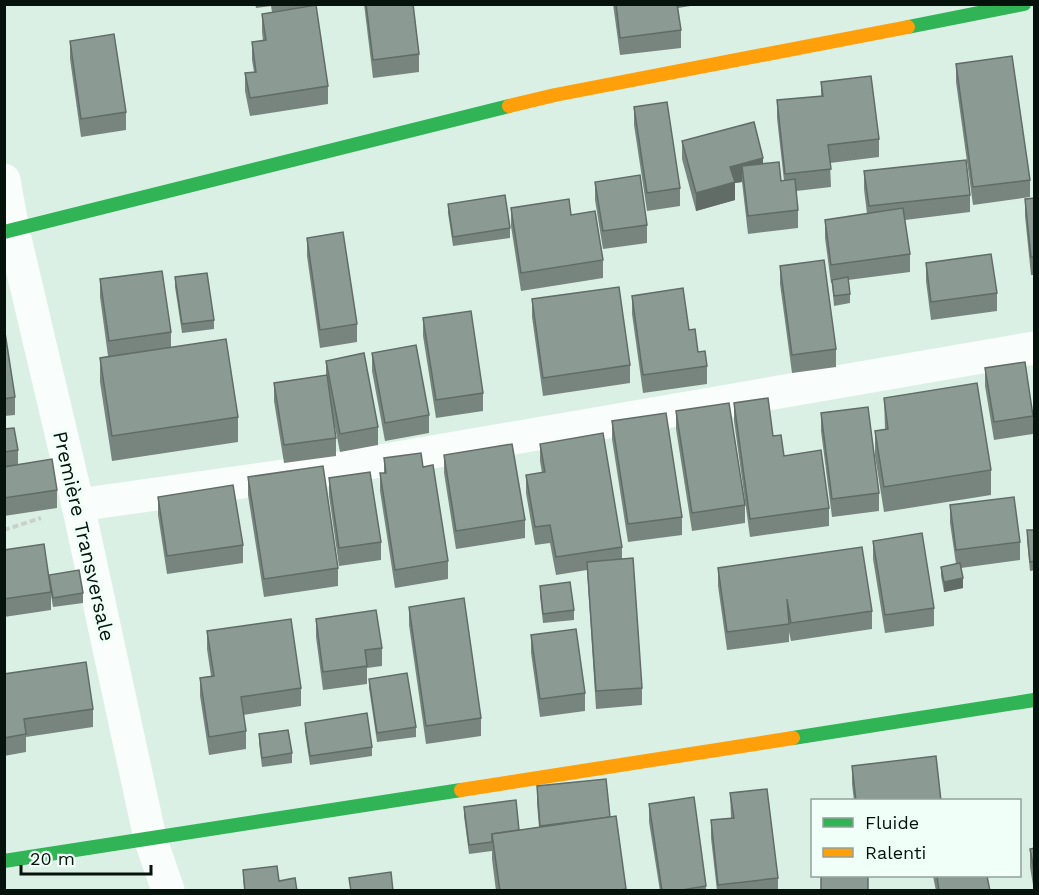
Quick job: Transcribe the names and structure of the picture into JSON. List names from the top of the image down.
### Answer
{
  "streets": {
    "street": ["Première Transversale"]
  },
  "legend": ["Fluide", "Ralenti"],
  "scale_bar": "20 m"
}
